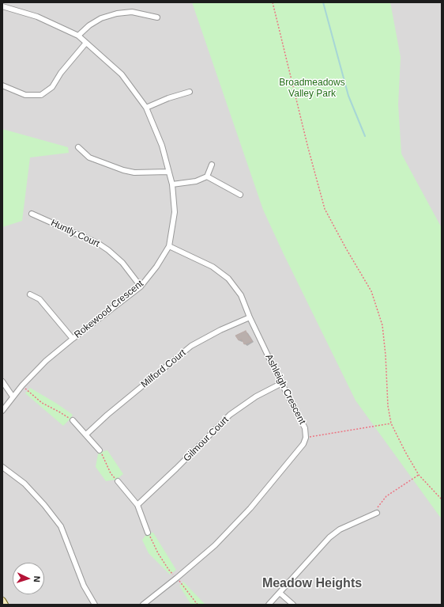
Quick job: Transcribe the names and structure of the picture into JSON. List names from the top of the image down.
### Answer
{
  "streets": {
    "street": [
      "Huntly Court",
      "Rokewood Crescent",
      "Milford Court",
      "Ashleigh Crescent",
      "Gilmour Court"
    ]
  },
  "crossings": [
    ["Huntly Court", "Rokewood Crescent"],
    ["Rokewood Crescent", "Ashleigh Crescent"],
    ["Milford Court", "Ashleigh Crescent"],
    ["Ashleigh Crescent", "Gilmour Court"]
  ],
  "districts": ["Meadow Heights"],
  "parks": ["Broadmeadows Valley Park"],
  "north": "right"
}
